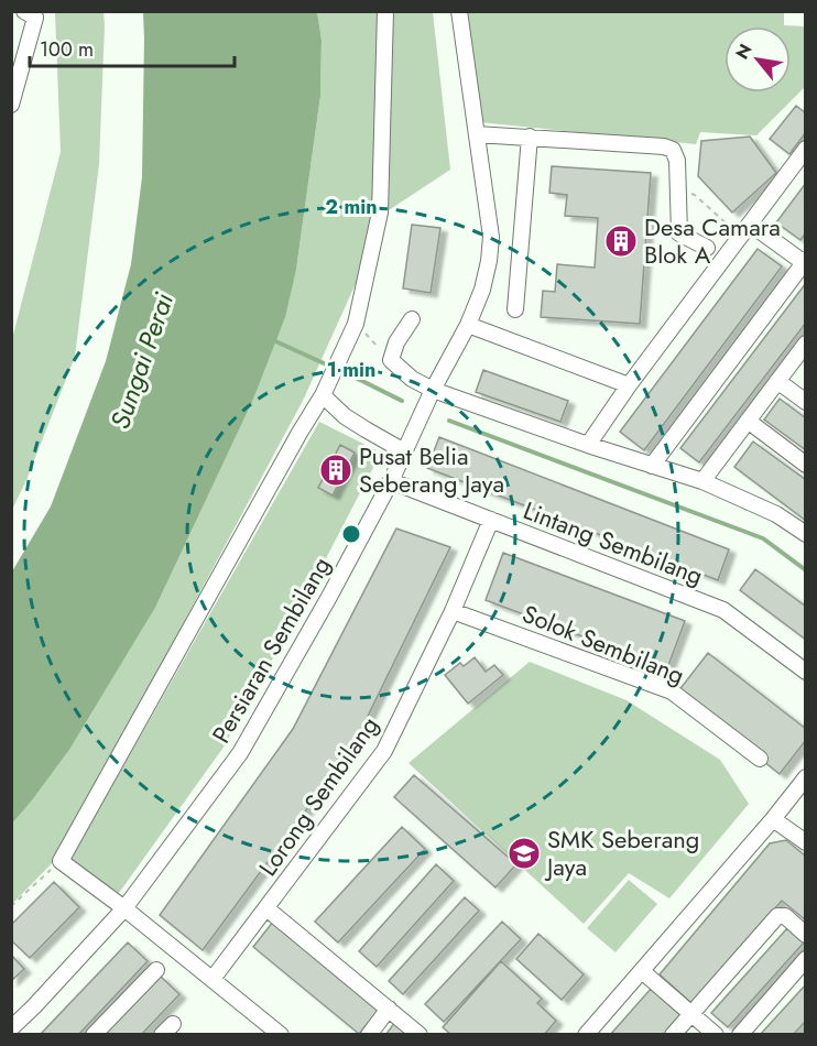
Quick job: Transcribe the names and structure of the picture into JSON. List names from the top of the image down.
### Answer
{
  "streets": {
    "street": [
      "Lintang Sembilang",
      "Solok Sembilang",
      "Persiaran Sembilang",
      "Lorong Sembilang"
    ]
  },
  "crossings": [
    ["Lintang Sembilang", "Persiaran Sembilang"],
    ["Lintang Sembilang", "Lorong Sembilang"],
    ["Solok Sembilang", "Lorong Sembilang"]
  ],
  "water": ["Sungai Perai"],
  "places": {
    "building": ["Desa Camara Blok A", "Pusat Belia Seberang Jaya"],
    "school or university": ["SMK Seberang Jaya"]
  },
  "scale_bar": "100 m",
  "north": "top left",
  "rings": ["2 min", "1 min"]
}
